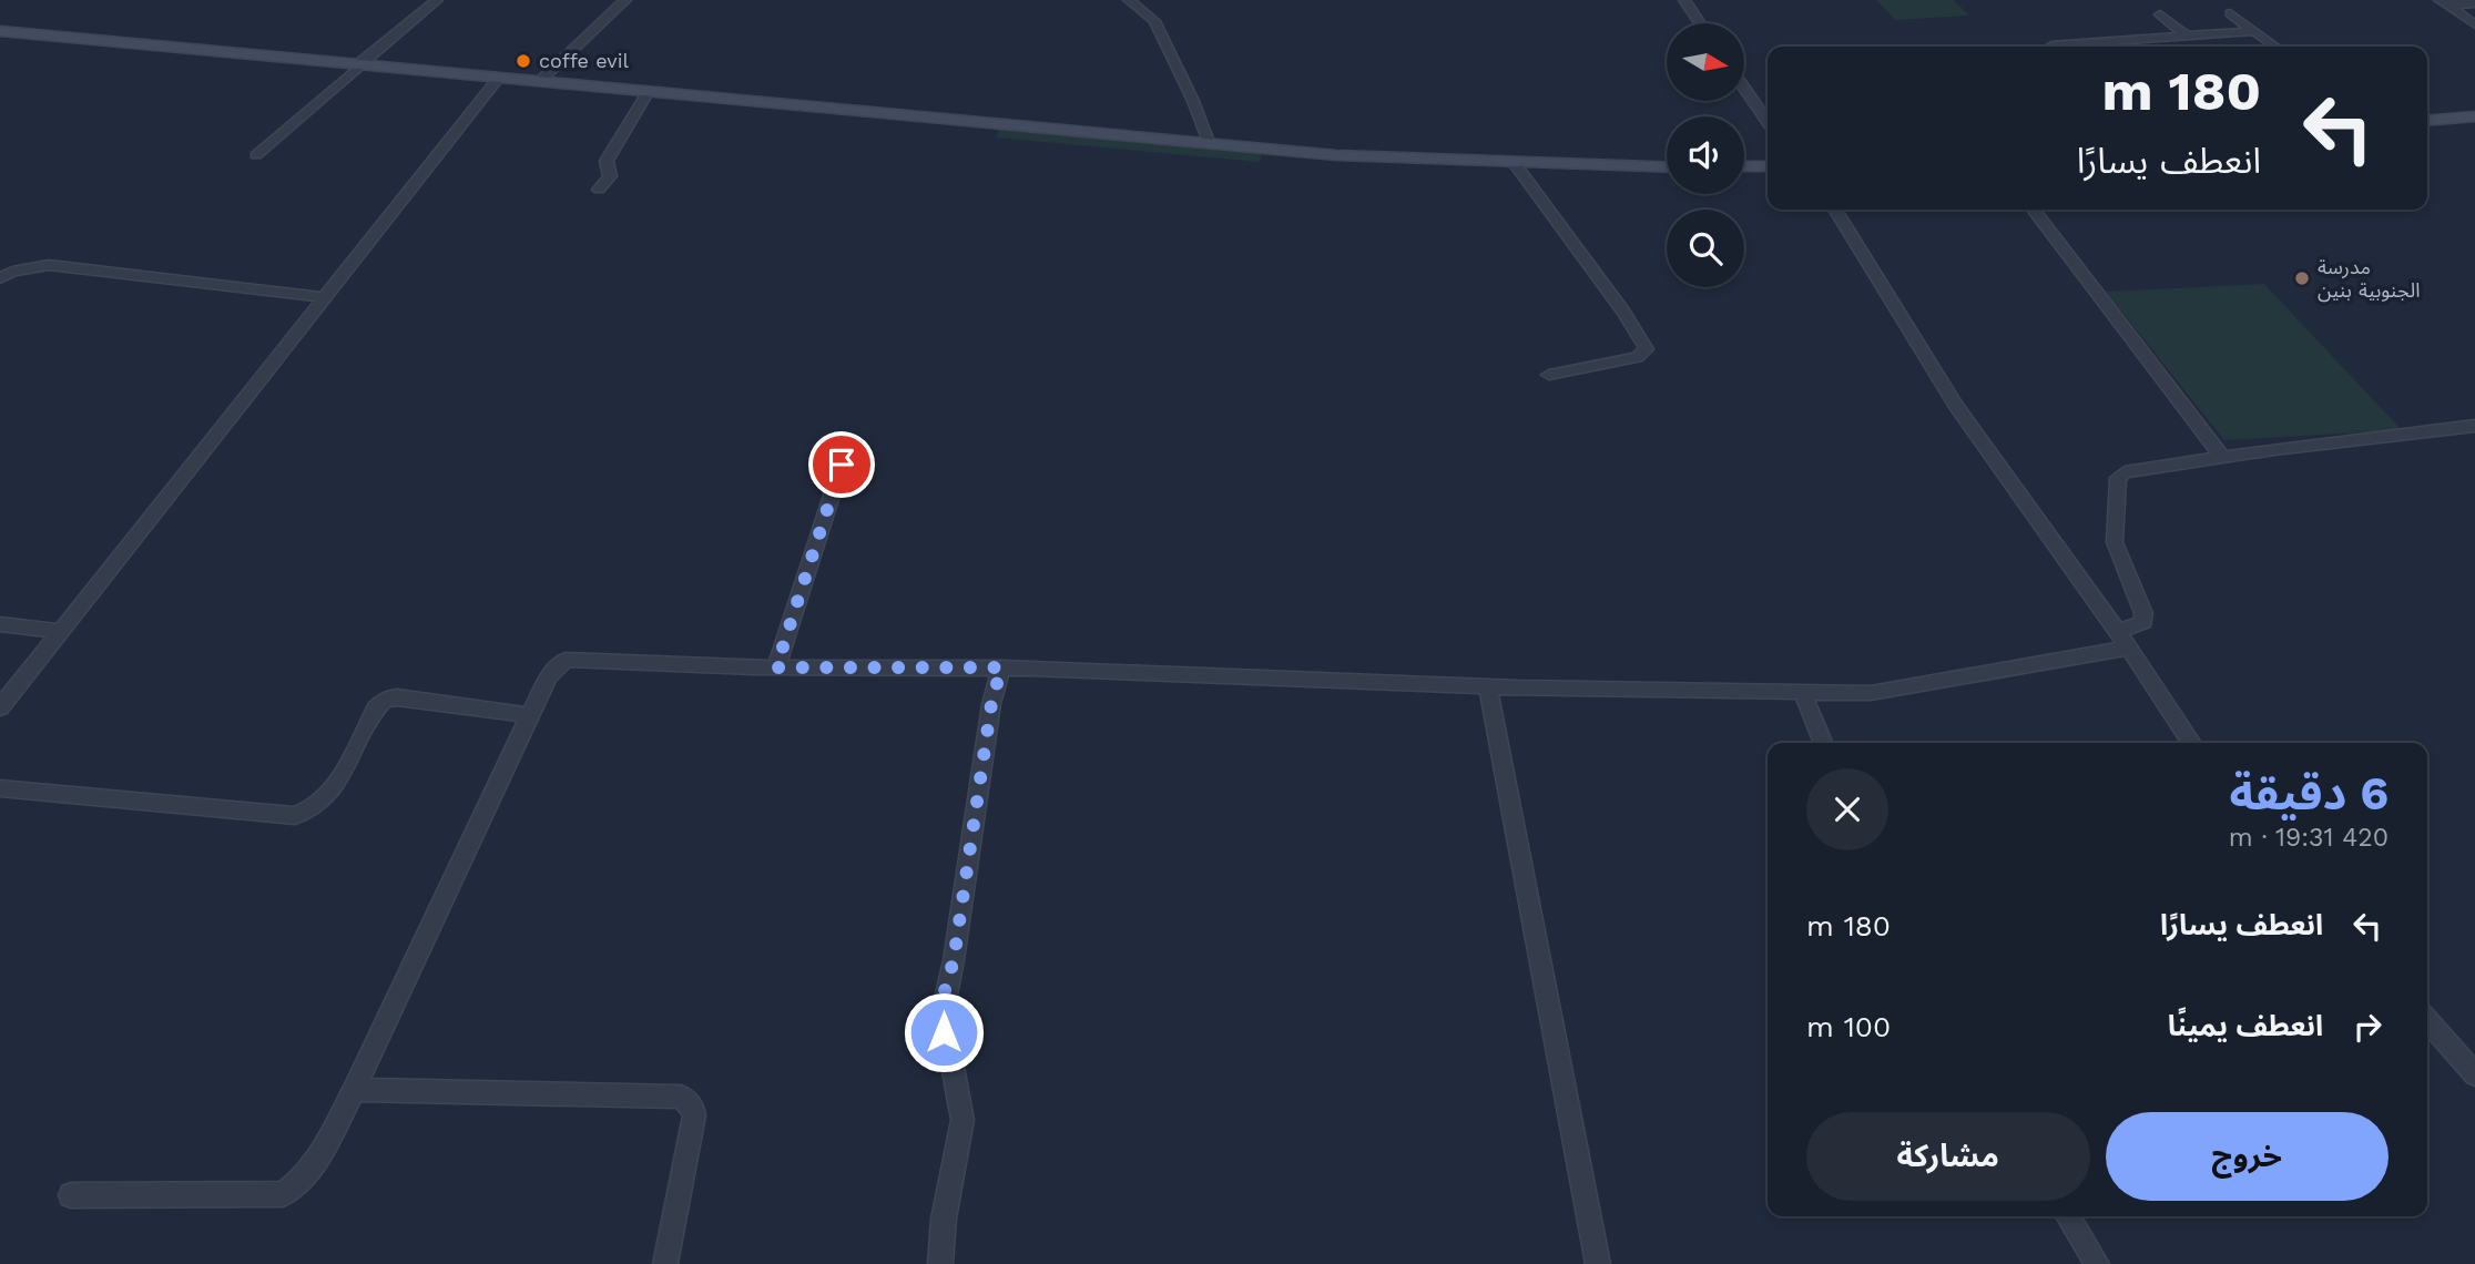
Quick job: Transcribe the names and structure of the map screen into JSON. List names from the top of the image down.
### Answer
{
  "places": ["coffe evil", "مدرسة الجنوبية بنين"],
  "north": "right",
  "page": {
    "turn": ["180 m", "انعطف يسارًا"],
    "heading": ["6 دقيقة", "420 m · 19:31"],
    "list": [
      {
        "name": "انعطف يسارًا",
        "value": "180 m"
      },
      {
        "name": "انعطف يمينًا",
        "value": "100 m"
      }
    ],
    "buttons": ["خروج", "مشاركة"]
  }
}
